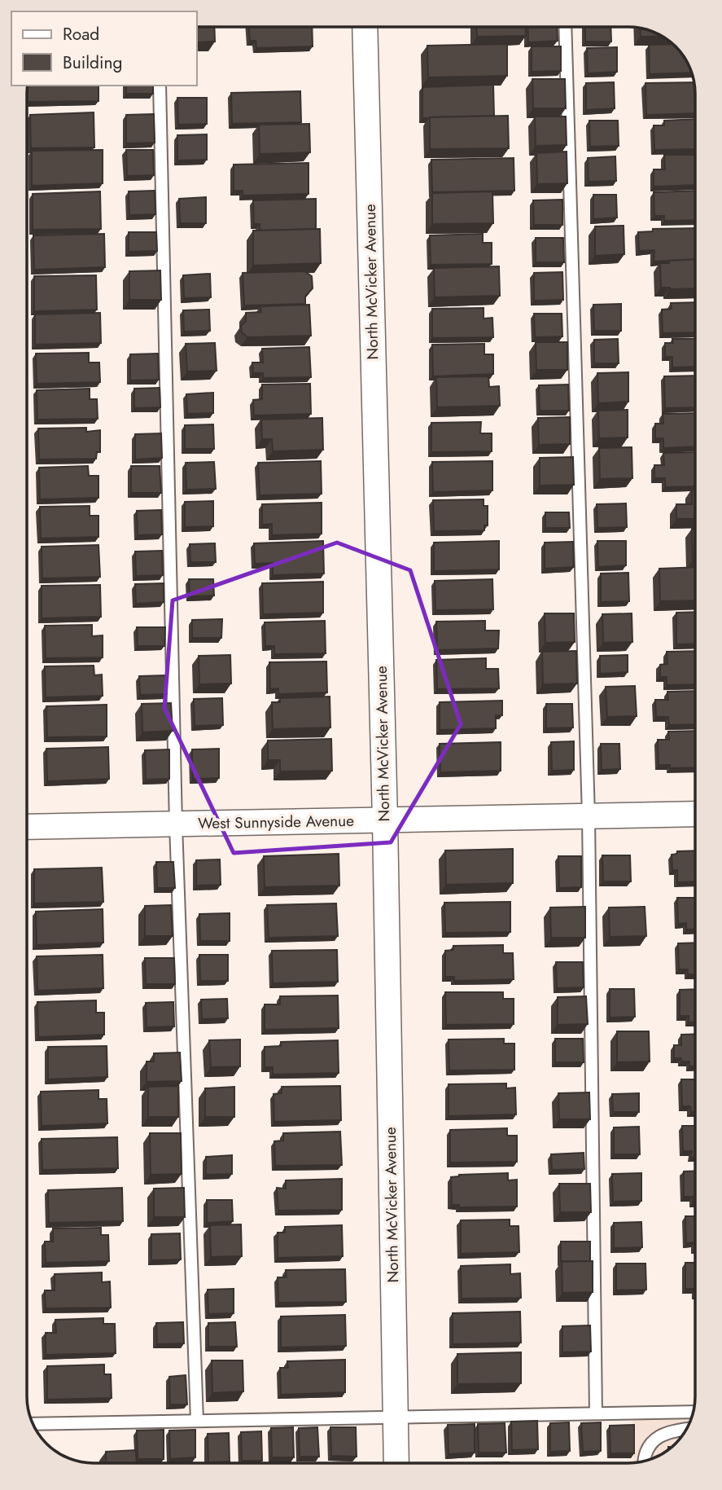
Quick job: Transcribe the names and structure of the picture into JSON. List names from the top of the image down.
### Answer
{
  "streets": {
    "street": ["North McVicker Avenue", "West Sunnyside Avenue"]
  },
  "crossings": [
    ["North McVicker Avenue", "West Sunnyside Avenue"]
  ],
  "legend": ["Road", "Building"]
}
